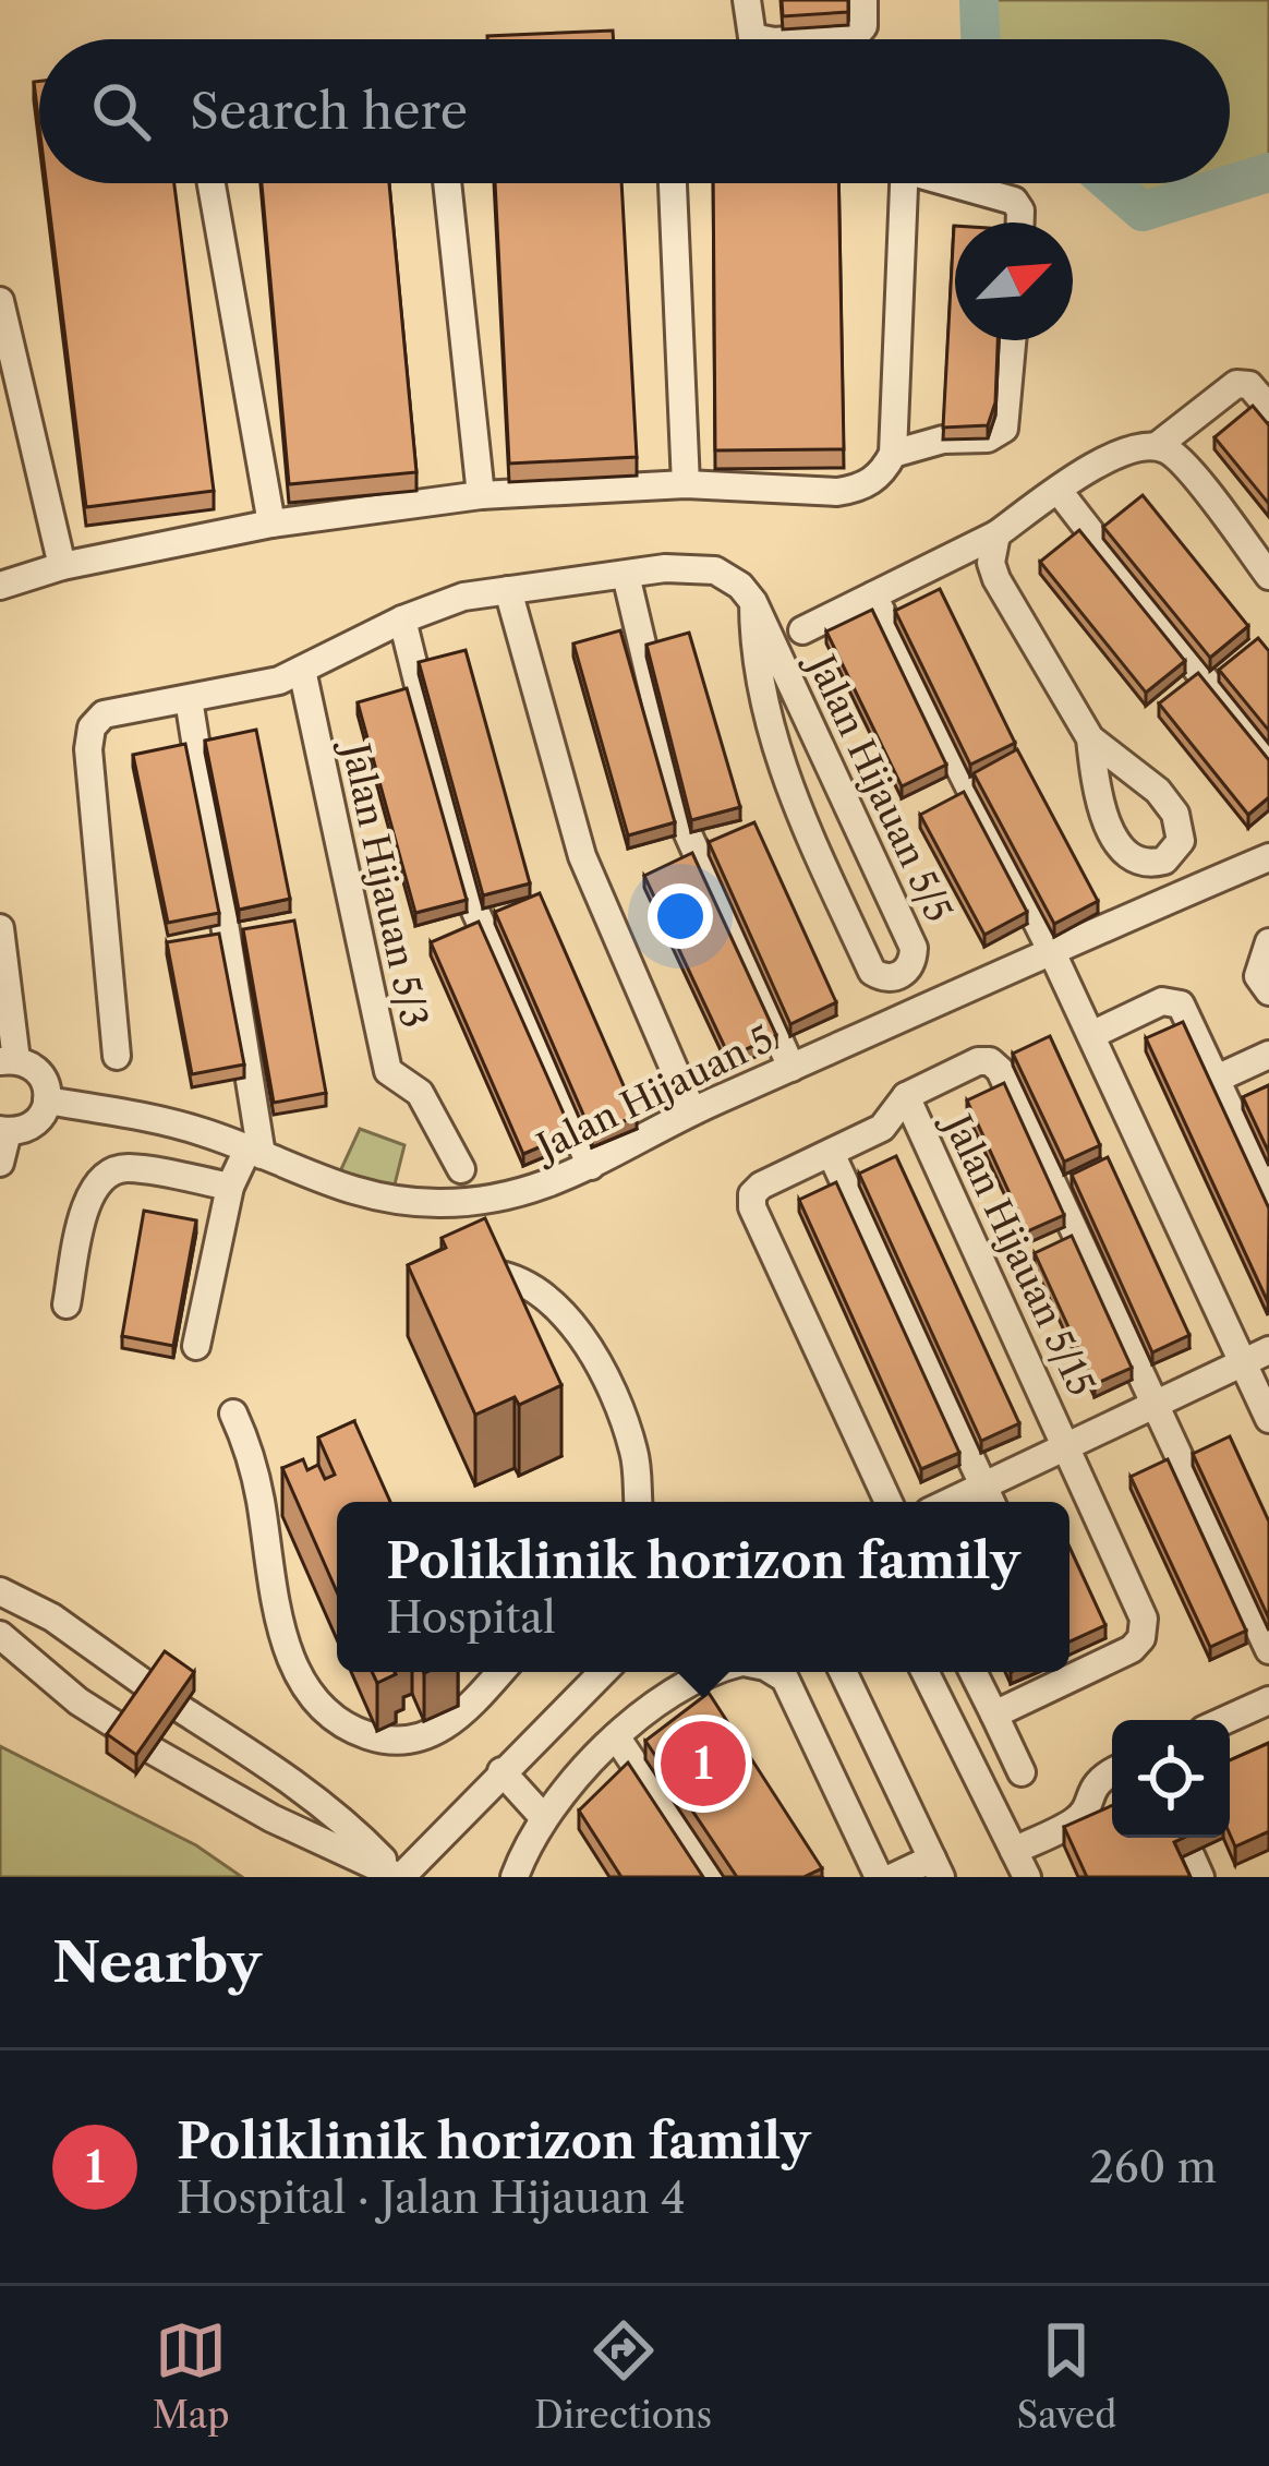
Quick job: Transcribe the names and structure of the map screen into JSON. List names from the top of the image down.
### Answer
{
  "streets": {
    "street": [
      "Jalan Hijauan 5/5",
      "Jalan Hijauan 5/3",
      "Jalan Hijauan 5",
      "Jalan Hijauan 5/15"
    ]
  },
  "north": "top right",
  "page": {
    "search": "Search here",
    "popup": ["Poliklinik horizon family", "Hospital"],
    "pins": "1",
    "heading": "Nearby",
    "list": [
      {
        "mark": "1",
        "name": "Poliklinik horizon family",
        "note": "Hospital · Jalan Hijauan 4",
        "value": "260 m"
      }
    ],
    "nav": ["Map", "Directions", "Saved"]
  }
}
